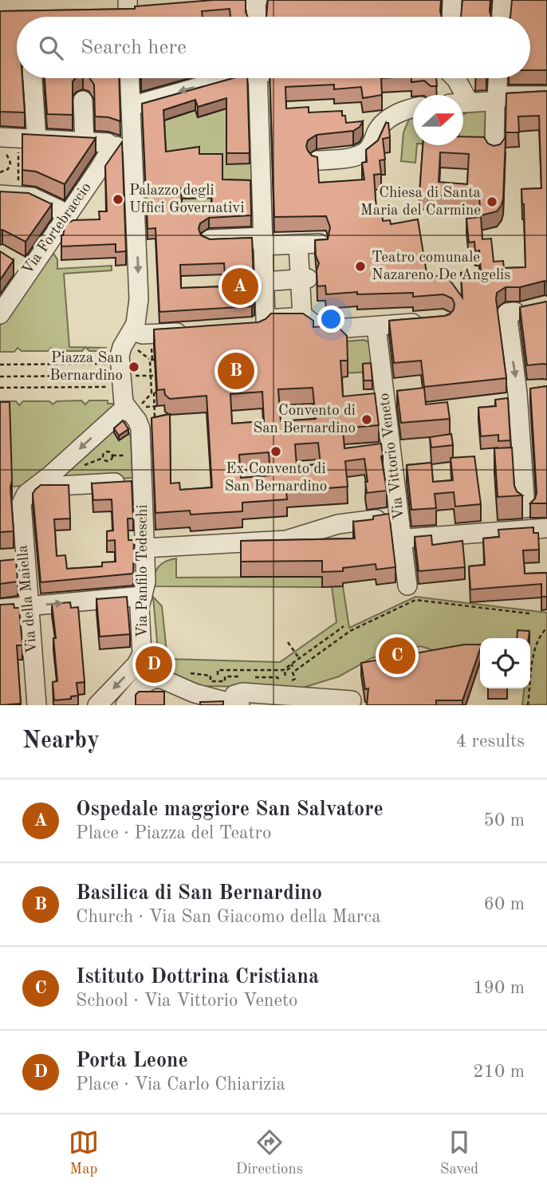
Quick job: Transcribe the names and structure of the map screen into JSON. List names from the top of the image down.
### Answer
{
  "streets": {
    "street": [
      "Via Fortebraccio",
      "Via Vittorio Veneto",
      "Via Panfilo Tedeschi",
      "Via della Maiella"
    ]
  },
  "places": [
    "Palazzo degli Uffici Governativi",
    "Chiesa di Santa Maria del Carmine",
    "Teatro comunale Nazareno De Angelis",
    "Piazza San Bernardino",
    "Convento di San Bernardino",
    "Ex Convento di San Bernardino"
  ],
  "north": "right",
  "page": {
    "search": "Search here",
    "pins": [
      "A",
      "B",
      "C",
      "D"
    ],
    "heading": ["Nearby", "4 results"],
    "list": [
      {
        "mark": "A",
        "name": "Ospedale maggiore San Salvatore",
        "note": "Place · Piazza del Teatro",
        "value": "50 m"
      },
      {
        "mark": "B",
        "name": "Basilica di San Bernardino",
        "note": "Church · Via San Giacomo della Marca",
        "value": "60 m"
      },
      {
        "mark": "C",
        "name": "Istituto Dottrina Cristiana",
        "note": "School · Via Vittorio Veneto",
        "value": "190 m"
      },
      {
        "mark": "D",
        "name": "Porta Leone",
        "note": "Place · Via Carlo Chiarizia",
        "value": "210 m"
      }
    ],
    "nav": ["Map", "Directions", "Saved"]
  }
}
